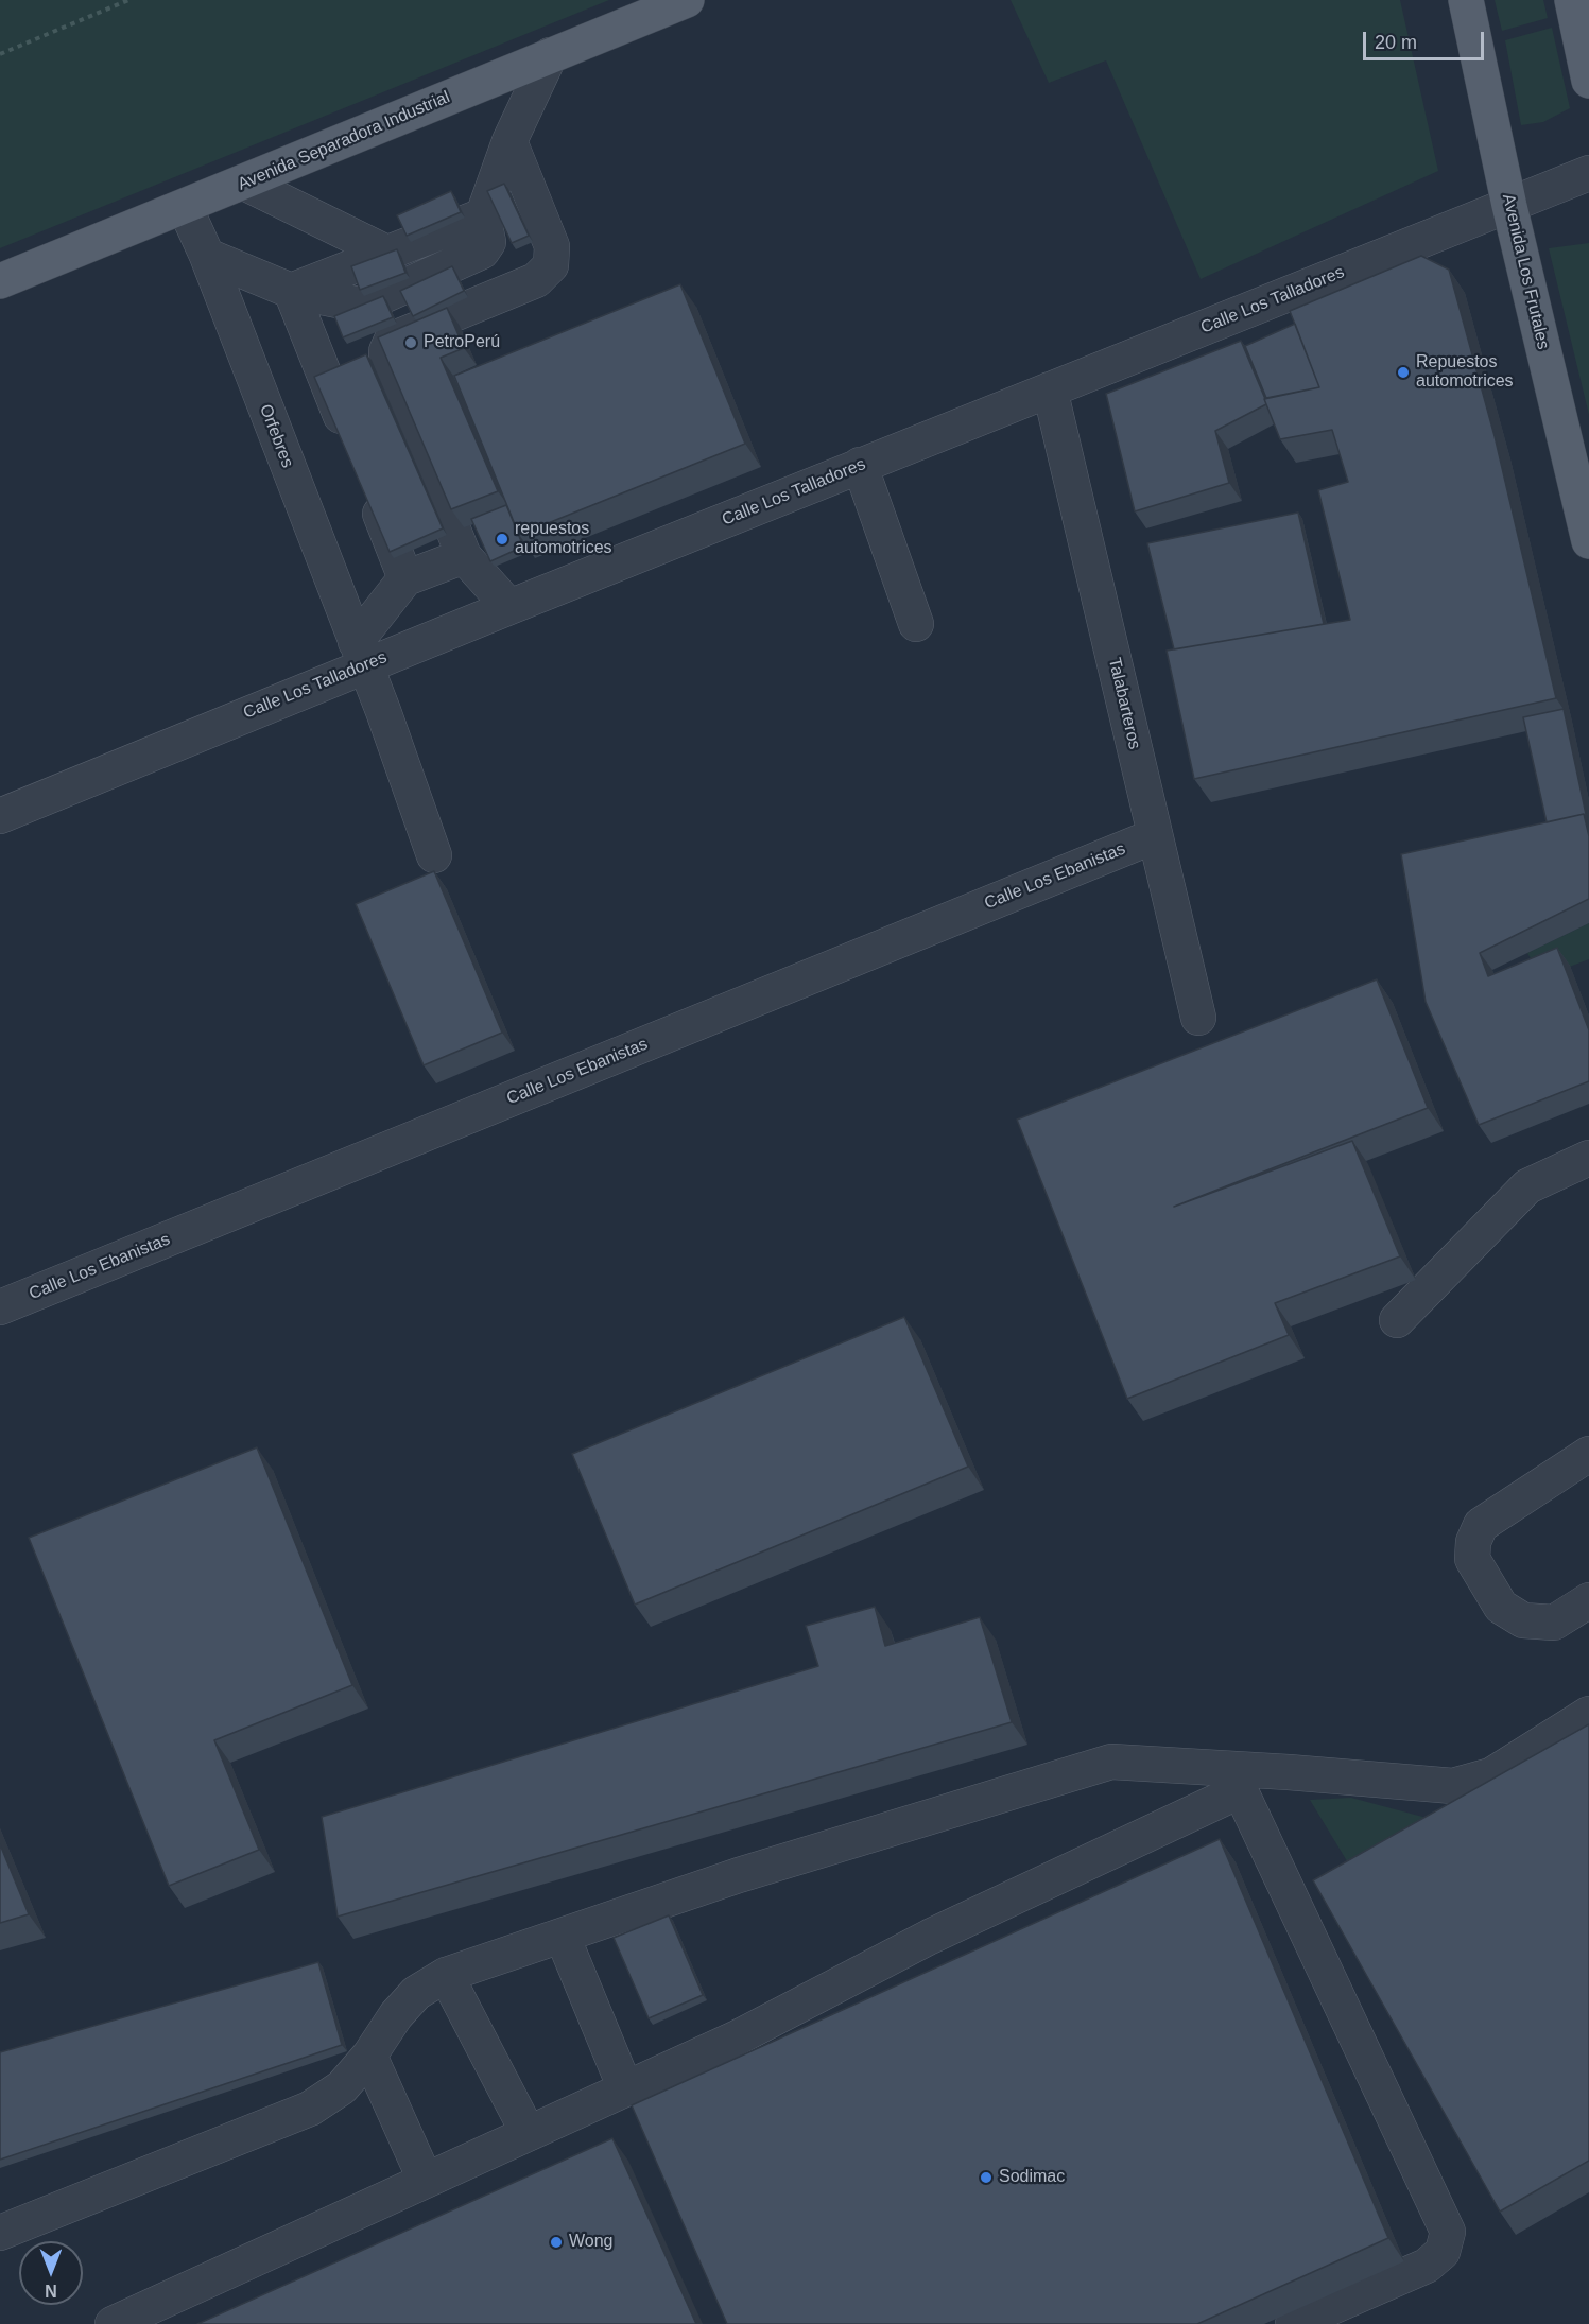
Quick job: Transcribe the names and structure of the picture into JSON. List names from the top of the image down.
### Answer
{
  "streets": {
    "main road": ["Avenida Separadora Industrial", "Avenida Los Frutales"],
    "street": [
      "Calle Los Talladores",
      "Orfebres",
      "Talabarteros",
      "Calle Los Ebanistas"
    ]
  },
  "crossings": [
    ["Avenida Separadora Industrial", "Orfebres"],
    ["Avenida Los Frutales", "Calle Los Talladores"],
    ["Calle Los Talladores", "Orfebres"],
    ["Calle Los Talladores", "Talabarteros"],
    ["Talabarteros", "Calle Los Ebanistas"]
  ],
  "places": [
    "PetroPerú",
    "Repuestos automotrices",
    "repuestos automotrices",
    "Sodimac",
    "Wong"
  ],
  "scale_bar": "20 m",
  "north": "bottom"
}
